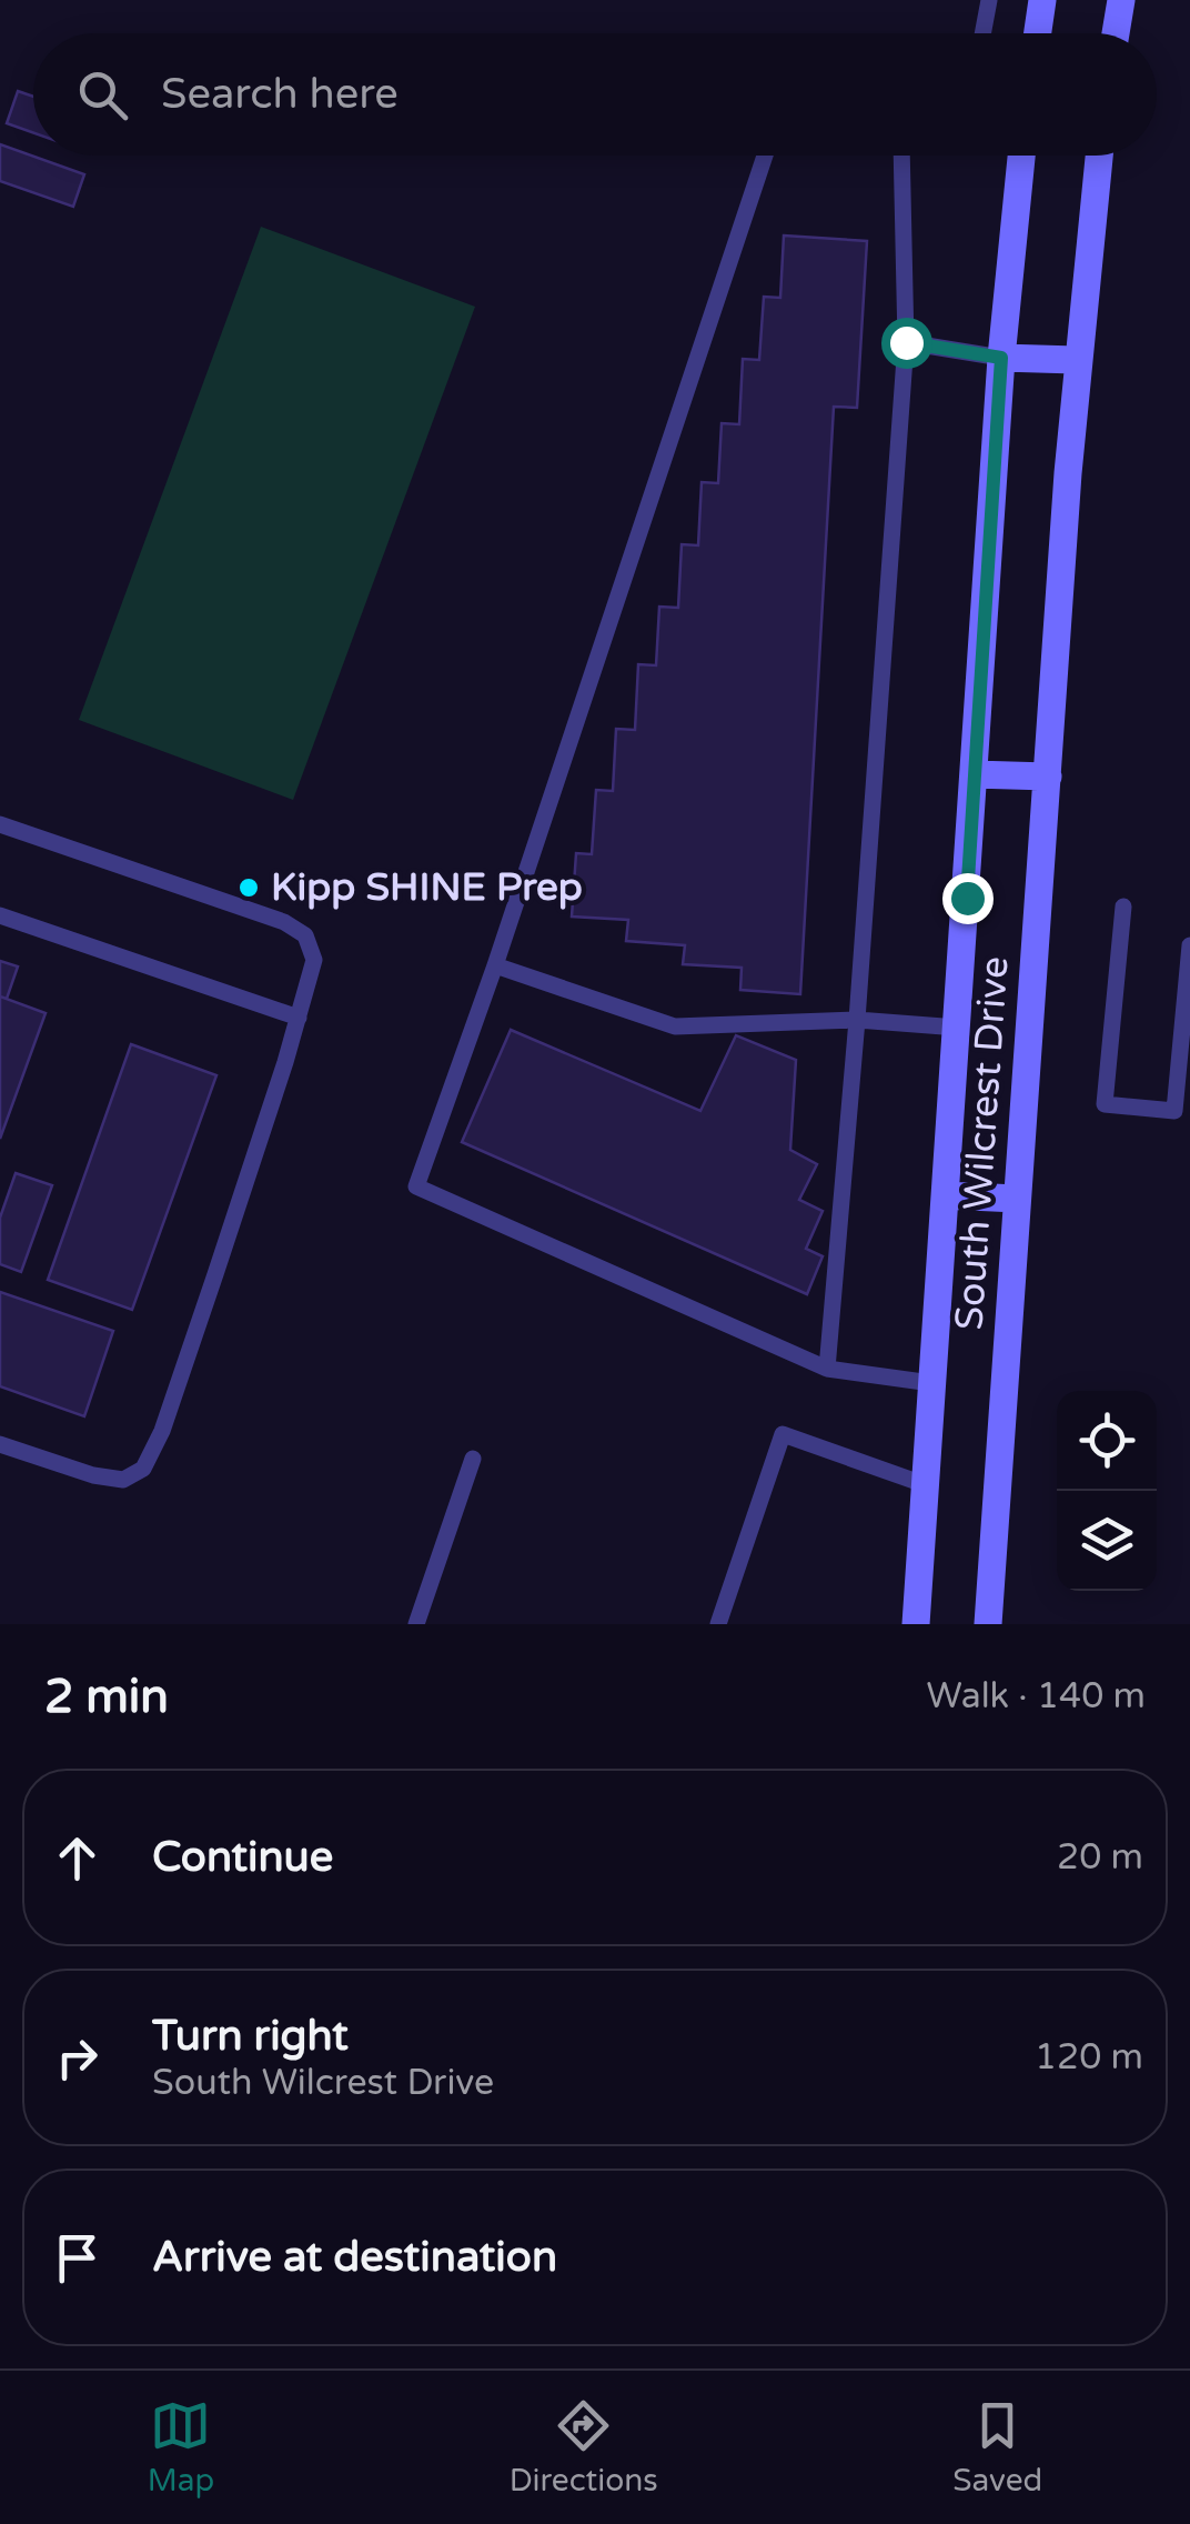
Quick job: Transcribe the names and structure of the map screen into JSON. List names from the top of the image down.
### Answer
{
  "streets": {
    "main road": ["South Wilcrest Drive"]
  },
  "places": ["Kipp SHINE Prep"],
  "page": {
    "search": "Search here",
    "heading": ["2 min", "Walk · 140 m"],
    "list": [
      ["Continue", "20 m"],
      ["Turn right", "South Wilcrest Drive", "120 m"],
      "Arrive at destination"
    ],
    "nav": ["Map", "Directions", "Saved"]
  }
}
